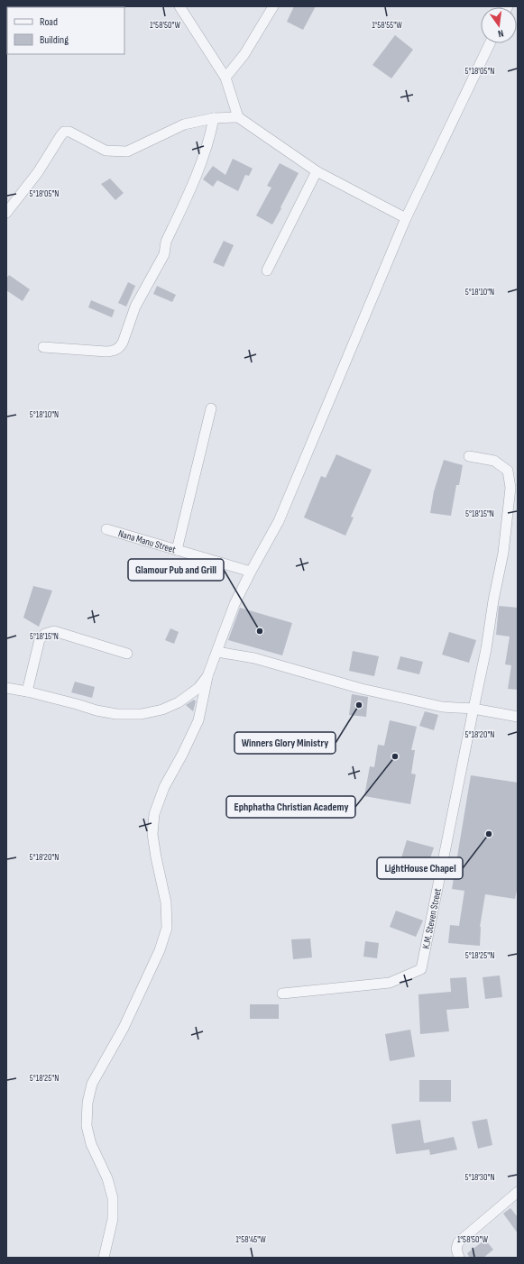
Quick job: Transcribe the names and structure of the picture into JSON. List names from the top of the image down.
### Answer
{
  "streets": {
    "street": ["Nana Manu Street", "K.M. Steven Street"]
  },
  "places": [
    "Glamour Pub and Grill",
    "Winners Glory Ministry",
    "Ephphatha Christian Academy",
    "LightHouse Chapel"
  ],
  "legend": ["Road", "Building"],
  "north": "bottom",
  "coordinates": [
    "1°58'50\"W",
    "1°58'55\"W",
    "5°18'05\"N",
    "5°18'10\"N",
    "5°18'15\"N",
    "5°18'20\"N",
    "5°18'25\"N",
    "5°18'30\"N",
    "1°58'45\"W"
  ]
}
